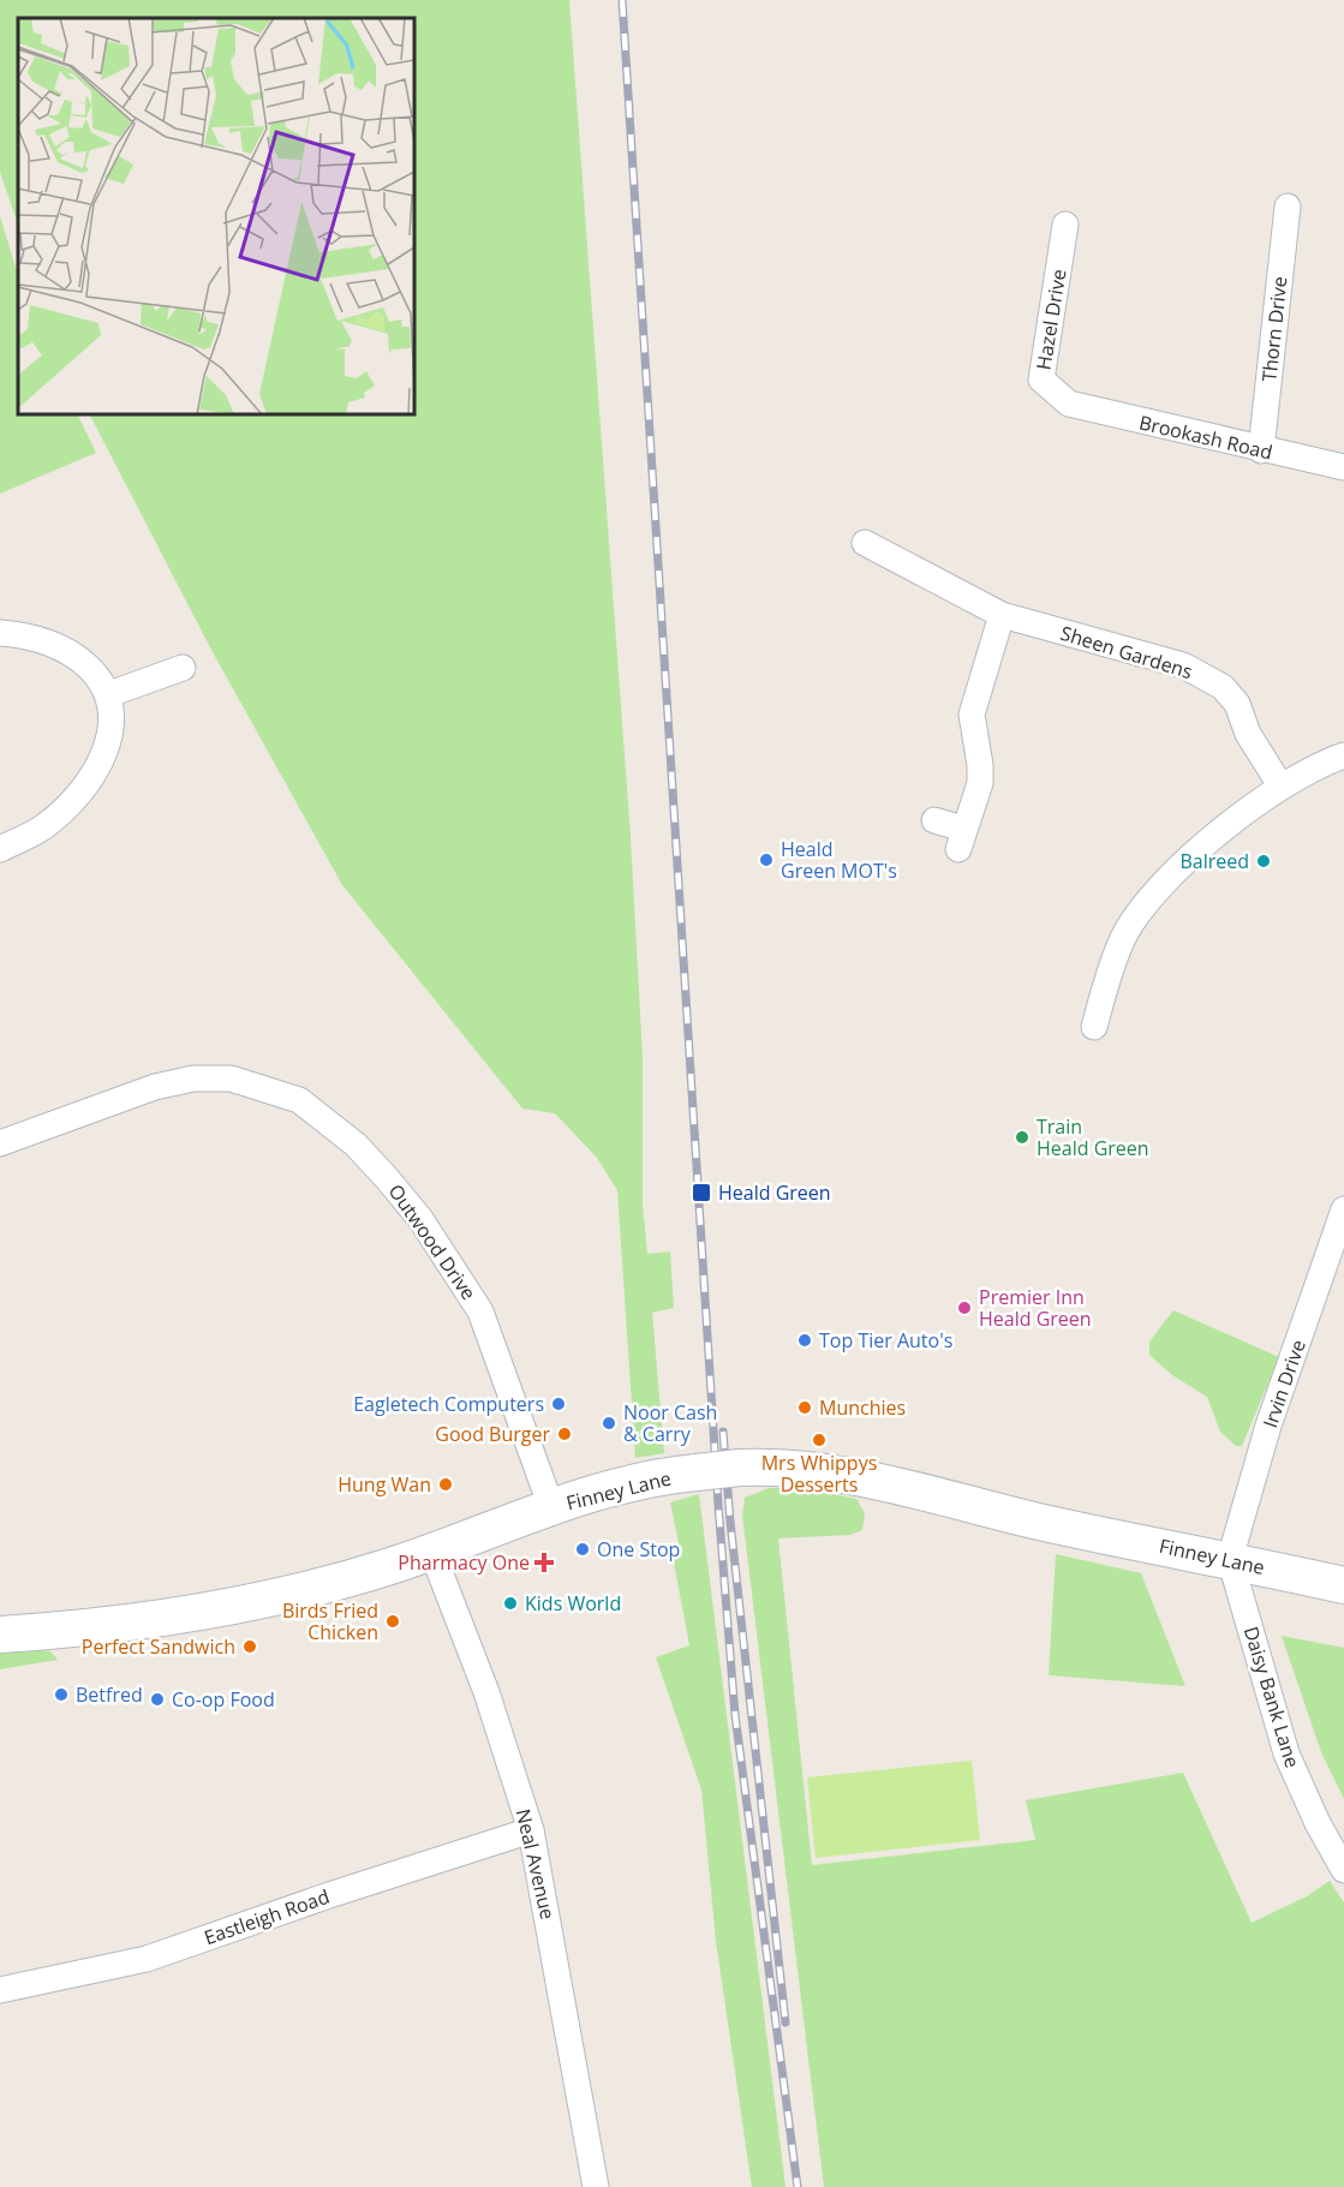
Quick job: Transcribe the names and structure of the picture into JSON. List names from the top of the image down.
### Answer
{
  "streets": {
    "street": [
      "Hazel Drive",
      "Thorn Drive",
      "Brookash Road",
      "Sheen Gardens",
      "Outwood Drive",
      "Irvin Drive",
      "Finney Lane",
      "Daisy Bank Lane",
      "Neal Avenue",
      "Eastleigh Road"
    ]
  },
  "crossings": [
    ["Hazel Drive", "Brookash Road"],
    ["Thorn Drive", "Brookash Road"],
    ["Outwood Drive", "Finney Lane"],
    ["Irvin Drive", "Finney Lane"],
    ["Irvin Drive", "Daisy Bank Lane"],
    ["Finney Lane", "Daisy Bank Lane"],
    ["Finney Lane", "Neal Avenue"],
    ["Neal Avenue", "Eastleigh Road"]
  ],
  "places": {
    "other": [
      "Heald Green MOT's",
      "Balreed",
      "Train Heald Green",
      "Premier Inn Heald Green",
      "Top Tier Auto's",
      "Eagletech Computers",
      "Munchies",
      "Noor Cash & Carry",
      "Good Burger",
      "Mrs Whippys Desserts",
      "Hung Wan",
      "One Stop",
      "Kids World",
      "Birds Fried Chicken",
      "Perfect Sandwich",
      "Betfred",
      "Co-op Food"
    ],
    "transit": ["Heald Green"],
    "health": ["Pharmacy One"]
  }
}
